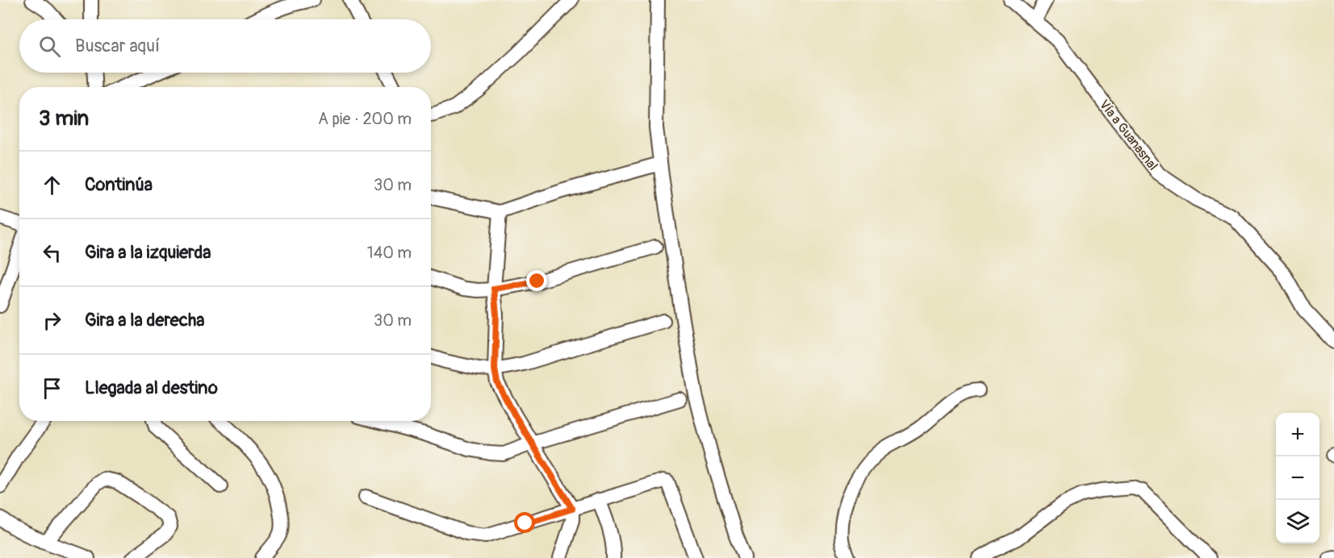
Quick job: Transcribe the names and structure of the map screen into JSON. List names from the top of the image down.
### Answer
{
  "streets": {
    "street": ["Vía a Guanasnal"]
  },
  "page": {
    "search": "Buscar aquí",
    "heading": ["3 min", "A pie · 200 m"],
    "list": [
      ["Continúa", "30 m"],
      ["Gira a la izquierda", "140 m"],
      ["Gira a la derecha", "30 m"],
      "Llegada al destino"
    ],
    "map_buttons": ["+", "−"]
  }
}
